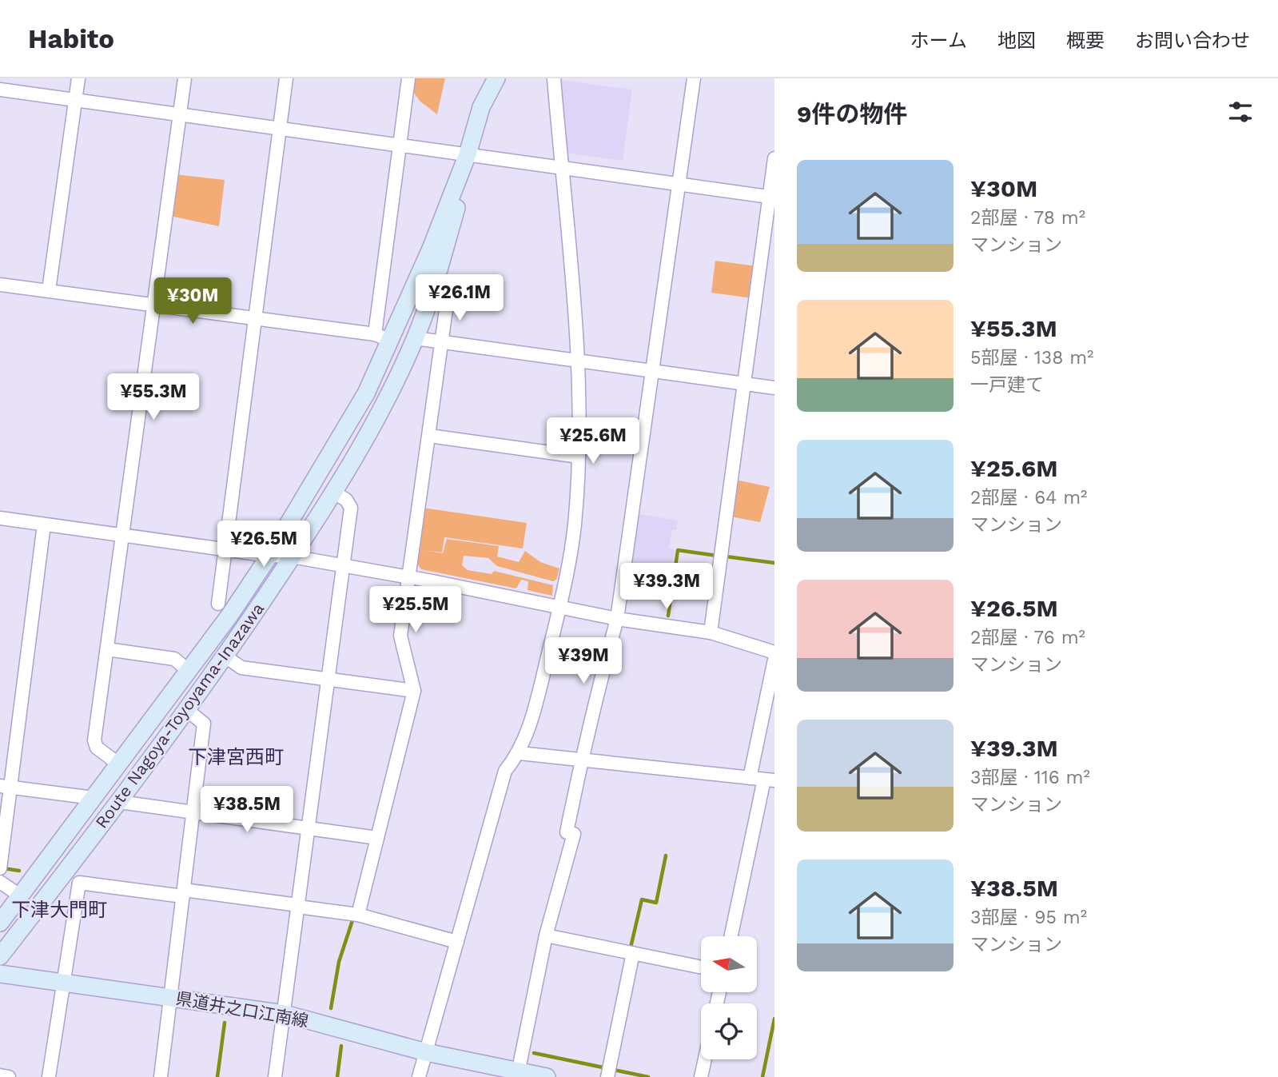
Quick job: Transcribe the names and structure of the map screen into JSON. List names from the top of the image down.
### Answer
{
  "streets": {
    "main road": ["Route Nagoya-Toyoyama-Inazawa", "県道井之口江南線"]
  },
  "districts": ["下津宮西町", "下津大門町"],
  "north": "left",
  "page": {
    "header": "Habito",
    "nav": [
      "ホーム",
      "地図",
      "概要",
      "お問い合わせ"
    ],
    "heading": "9件の物件",
    "list": [
      {
        "name": "¥30M",
        "note": "2部屋 · 78 m² · マンション"
      },
      {
        "name": "¥55.3M",
        "note": "5部屋 · 138 m² · 一戸建て"
      },
      {
        "name": "¥25.6M",
        "note": "2部屋 · 64 m² · マンション"
      },
      {
        "name": "¥26.5M",
        "note": "2部屋 · 76 m² · マンション"
      },
      {
        "name": "¥39.3M",
        "note": "3部屋 · 116 m² · マンション"
      },
      {
        "name": "¥38.5M",
        "note": "3部屋 · 95 m² · マンション"
      }
    ],
    "price": [
      "¥26.1M",
      "¥30M",
      "¥55.3M",
      "¥25.6M",
      "¥26.5M",
      "¥39.3M",
      "¥25.5M",
      "¥39M",
      "¥38.5M"
    ]
  }
}
